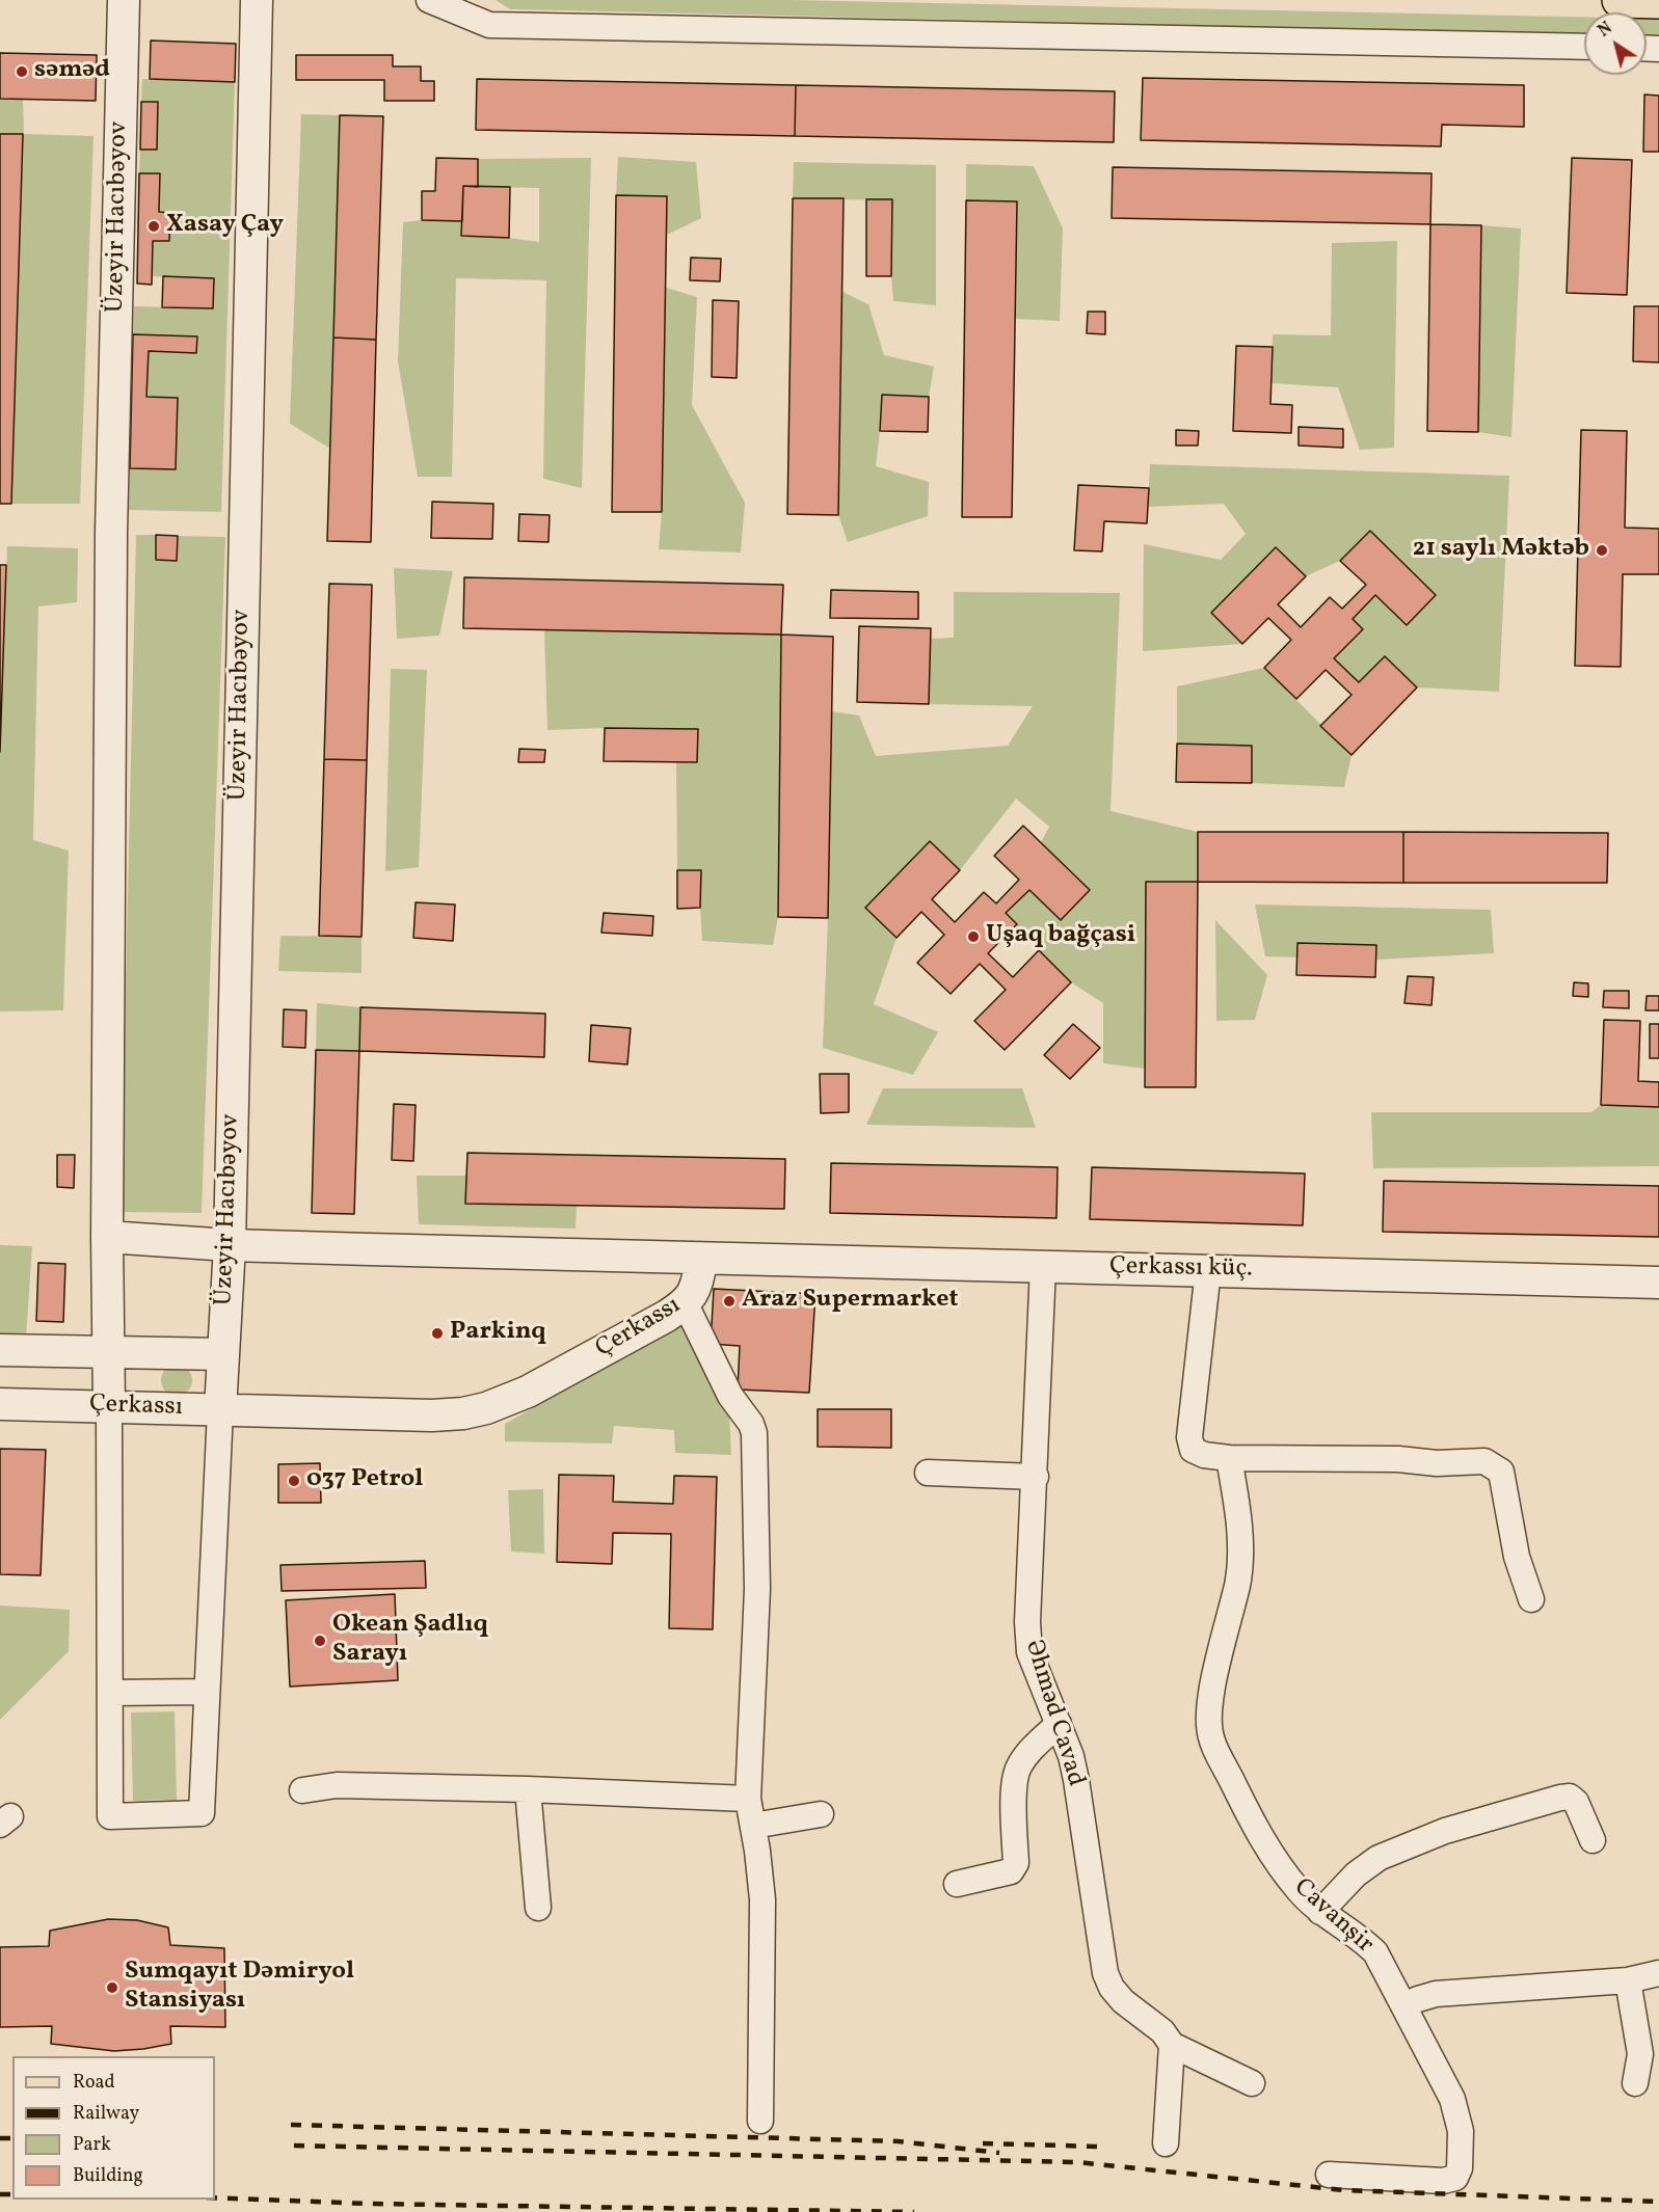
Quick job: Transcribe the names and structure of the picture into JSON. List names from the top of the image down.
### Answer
{
  "streets": {
    "street": [
      "Üzeyir Hacıbəyov",
      "Çerkassı küç.",
      "Çerkassı",
      "Əhməd Cavad",
      "Cavanşir"
    ]
  },
  "crossings": [
    ["Üzeyir Hacıbəyov", "Çerkassı"],
    ["Çerkassı küç.", "Çerkassı"],
    ["Çerkassı küç.", "Əhməd Cavad"]
  ],
  "places": [
    "səməd",
    "Xasay Çay",
    "21 saylı Məktəb",
    "Uşaq bağçasi",
    "Araz Supermarket",
    "Parkinq",
    "037 Petrol",
    "Okean Şadlıq Sarayı",
    "Sumqayıt Dəmiryol Stansiyası"
  ],
  "legend": [
    "Road",
    "Railway",
    "Park",
    "Building"
  ],
  "north": "top left"
}
